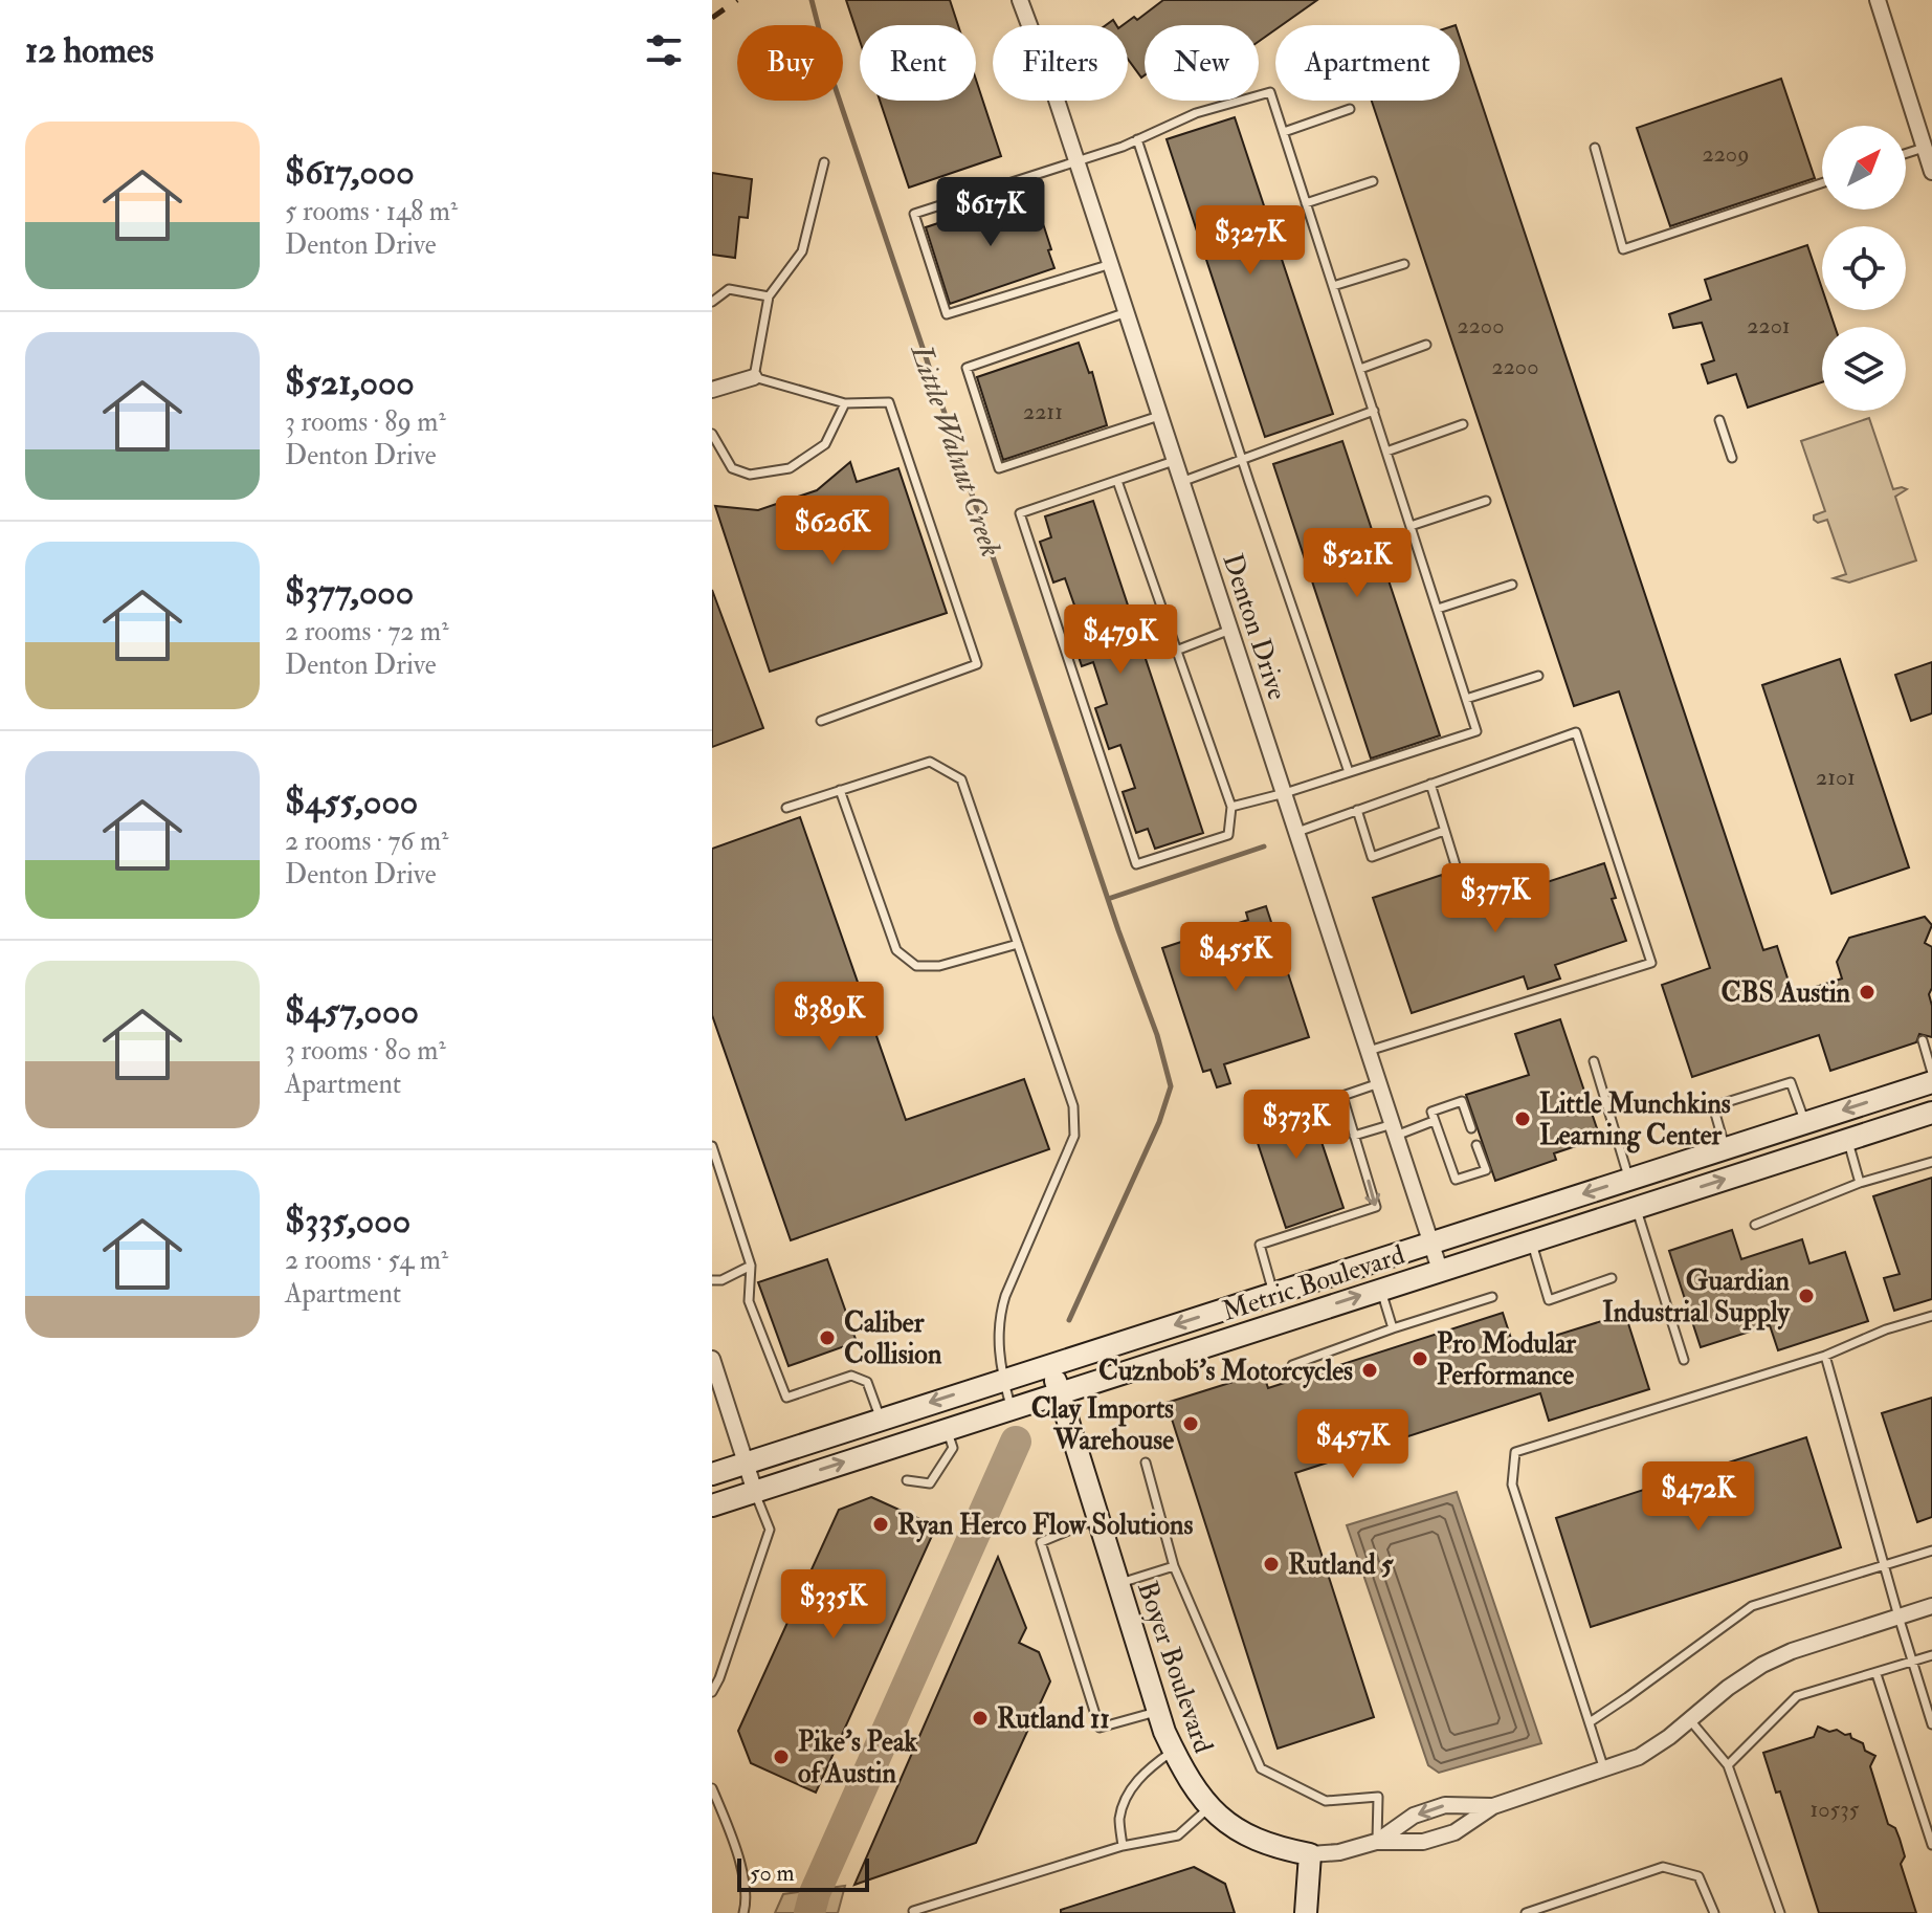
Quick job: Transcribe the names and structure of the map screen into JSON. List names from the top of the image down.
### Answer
{
  "streets": {
    "main road": ["Metric Boulevard", "Boyer Boulevard"],
    "street": ["Denton Drive"]
  },
  "crossings": [
    ["Denton Drive", "Metric Boulevard"],
    ["Metric Boulevard", "Boyer Boulevard"]
  ],
  "water": ["Little Walnut Creek"],
  "places": [
    "CBS Austin",
    "Little Munchkins Learning Center",
    "Guardian Industrial Supply",
    "Caliber Collision",
    "Pro Modular Performance",
    "Cuznbob's Motorcycles",
    "Clay Imports Warehouse",
    "Ryan Herco Flow Solutions",
    "Rutland 5",
    "Rutland 11",
    "Pike's Peak of Austin"
  ],
  "house_numbers": [
    "2209",
    "2200",
    "2201",
    "2200",
    "2211",
    "2101",
    "10535"
  ],
  "scale_bar": "50 m",
  "north": "top right",
  "page": {
    "heading": "12 homes",
    "chip": [
      "Buy",
      "Rent",
      "Filters",
      "New",
      "Apartment"
    ],
    "list": [
      {
        "name": "$617,000",
        "note": "5 rooms · 148 m² · Denton Drive"
      },
      {
        "name": "$521,000",
        "note": "3 rooms · 89 m² · Denton Drive"
      },
      {
        "name": "$377,000",
        "note": "2 rooms · 72 m² · Denton Drive"
      },
      {
        "name": "$455,000",
        "note": "2 rooms · 76 m² · Denton Drive"
      },
      {
        "name": "$457,000",
        "note": "3 rooms · 80 m² · Apartment"
      },
      {
        "name": "$335,000",
        "note": "2 rooms · 54 m² · Apartment"
      }
    ],
    "price": [
      "$617K",
      "$327K",
      "$626K",
      "$521K",
      "$479K",
      "$377K",
      "$455K",
      "$389K",
      "$373K",
      "$457K",
      "$472K",
      "$335K"
    ],
    "scale": "50 m"
  }
}
